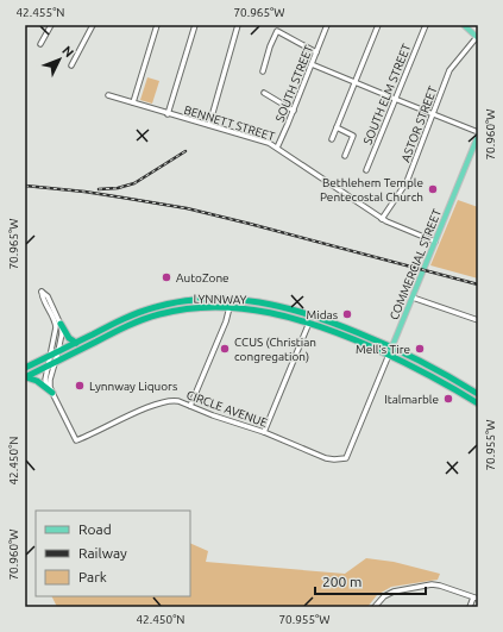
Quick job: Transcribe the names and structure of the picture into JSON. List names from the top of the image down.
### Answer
{
  "streets": {
    "highway": ["LYNNWAY"],
    "main road": ["COMMERCIAL STREET"],
    "street": [
      "SOUTH STREET",
      "SOUTH ELM STREET",
      "BENNETT STREET",
      "ASTOR STREET",
      "CIRCLE AVENUE"
    ]
  },
  "crossings": [
    ["SOUTH STREET", "BENNETT STREET"],
    ["BENNETT STREET", "ASTOR STREET"],
    ["BENNETT STREET", "COMMERCIAL STREET"],
    ["COMMERCIAL STREET", "LYNNWAY"],
    ["LYNNWAY", "CIRCLE AVENUE"]
  ],
  "places": [
    "Bethlehem Temple Pentecostal Church",
    "AutoZone",
    "Midas",
    "CCUS (Christian congregation)",
    "Mell's Tire",
    "Lynnway Liquors",
    "Italmarble"
  ],
  "legend": ["Road", "Railway", "Park"],
  "scale_bar": "200 m",
  "north": "top right",
  "coordinates": [
    "42.455°N",
    "70.965°W",
    "70.960°W",
    "70.955°W",
    "42.450°N"
  ]
}
